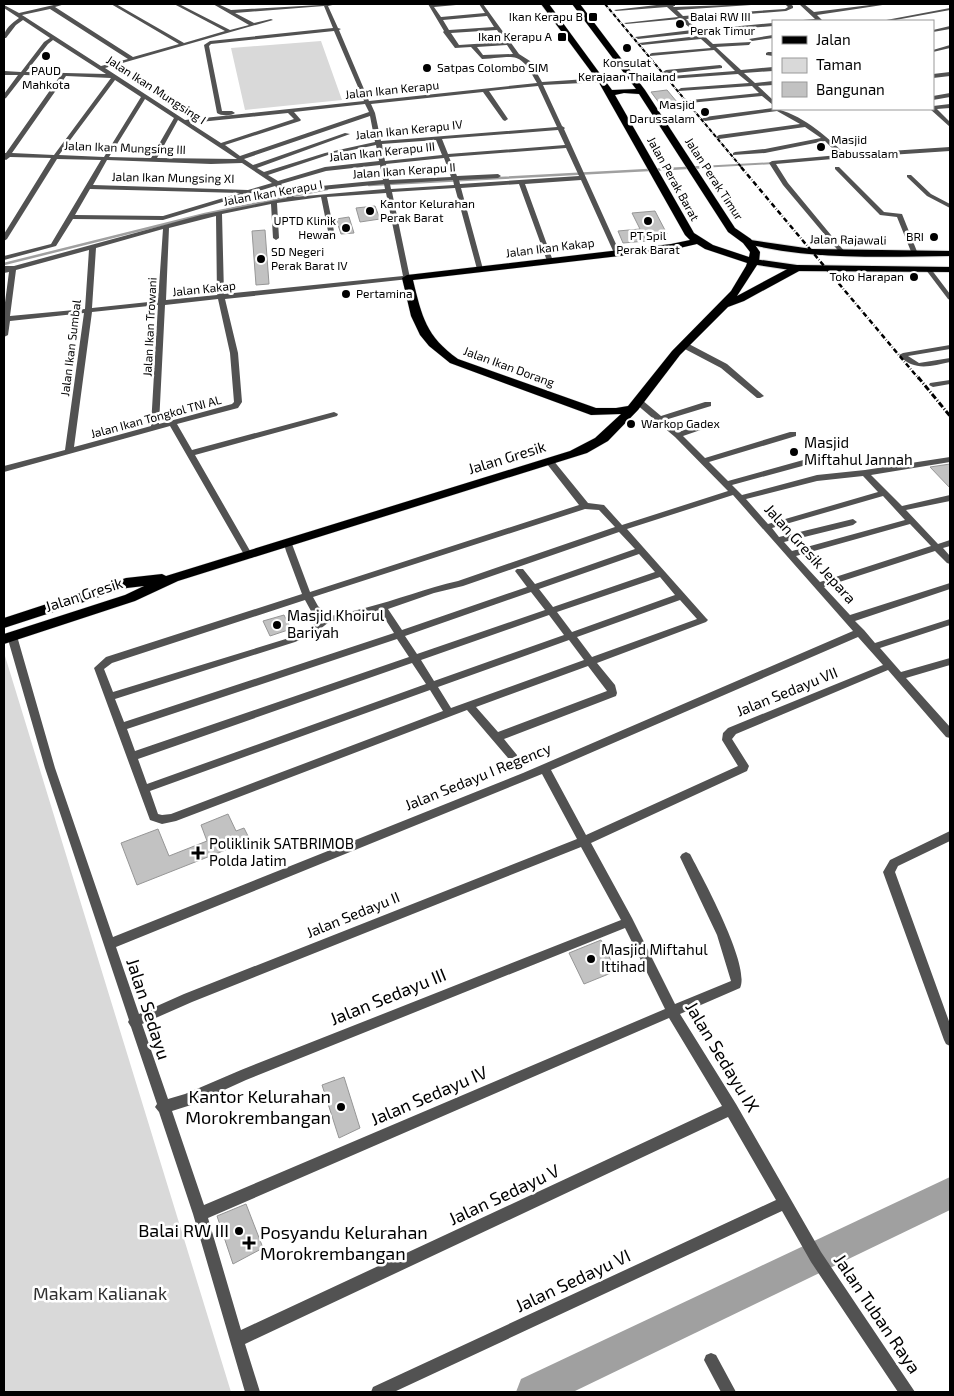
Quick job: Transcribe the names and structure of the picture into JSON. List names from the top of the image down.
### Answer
{
  "streets": {
    "highway": [
      "Jalan Perak Barat",
      "Jalan Perak Timur",
      "Jalan Ikan Kakap",
      "Jalan Ikan Dorang",
      "Jalan Gresik"
    ],
    "main road": ["Jalan Rajawali"],
    "street": [
      "Jalan Ikan Mungsing I",
      "Jalan Ikan Kerapu",
      "Jalan Ikan Kerapu IV",
      "Jalan Ikan Mungsing III",
      "Jalan Ikan Kerapu III",
      "Jalan Ikan Kerapu II",
      "Jalan Ikan Mungsing XI",
      "Jalan Ikan Kerapu I",
      "Jalan Kakap",
      "Jalan Ikan Trowani",
      "Jalan Ikan Sumbal",
      "Jalan Ikan Tongkol TNI AL",
      "Jalan Gresik Jepara",
      "Jalan Sedayu VII",
      "Jalan Sedayu I Regency",
      "Jalan Sedayu II",
      "Jalan Sedayu III",
      "Jalan Sedayu",
      "Jalan Sedayu IX",
      "Jalan Sedayu IV",
      "Jalan Sedayu V",
      "Jalan Sedayu VI",
      "Jalan Tuban Raya"
    ]
  },
  "crossings": [
    ["Jalan Ikan Mungsing I", "Jalan Ikan Kerapu"],
    ["Jalan Ikan Mungsing I", "Jalan Ikan Kerapu IV"],
    ["Jalan Ikan Mungsing I", "Jalan Ikan Mungsing III"],
    ["Jalan Ikan Mungsing I", "Jalan Ikan Kerapu III"],
    ["Jalan Ikan Mungsing I", "Jalan Ikan Kerapu I"],
    ["Jalan Ikan Kerapu", "Jalan Perak Barat"],
    ["Jalan Ikan Kerapu", "Jalan Ikan Dorang"],
    ["Jalan Ikan Kerapu IV", "Jalan Ikan Dorang"],
    ["Jalan Ikan Kerapu III", "Jalan Ikan Mungsing XI"],
    ["Jalan Ikan Kerapu III", "Jalan Ikan Dorang"],
    ["Jalan Ikan Kerapu II", "Jalan Ikan Kerapu I"],
    ["Jalan Perak Barat", "Jalan Rajawali"],
    ["Jalan Perak Barat", "Jalan Ikan Kakap"],
    ["Jalan Perak Barat", "Jalan Gresik"],
    ["Jalan Perak Timur", "Jalan Rajawali"],
    ["Jalan Ikan Kerapu I", "Jalan Ikan Trowani"],
    ["Jalan Ikan Kerapu I", "Jalan Ikan Sumbal"],
    ["Jalan Ikan Kerapu I", "Jalan Ikan Dorang"],
    ["Jalan Rajawali", "Jalan Gresik"],
    ["Jalan Ikan Kakap", "Jalan Kakap"],
    ["Jalan Ikan Kakap", "Jalan Ikan Dorang"],
    ["Jalan Kakap", "Jalan Ikan Trowani"],
    ["Jalan Kakap", "Jalan Ikan Sumbal"],
    ["Jalan Kakap", "Jalan Ikan Dorang"],
    ["Jalan Kakap", "Jalan Ikan Tongkol TNI AL"],
    ["Jalan Ikan Trowani", "Jalan Ikan Tongkol TNI AL"],
    ["Jalan Ikan Sumbal", "Jalan Ikan Tongkol TNI AL"],
    ["Jalan Ikan Dorang", "Jalan Gresik"],
    ["Jalan Ikan Dorang", "Jalan Gresik Jepara"],
    ["Jalan Gresik", "Jalan Gresik Jepara"],
    ["Jalan Gresik", "Jalan Sedayu"],
    ["Jalan Gresik Jepara", "Jalan Sedayu VII"],
    ["Jalan Gresik Jepara", "Jalan Sedayu I Regency"],
    ["Jalan Sedayu VII", "Jalan Sedayu II"],
    ["Jalan Sedayu VII", "Jalan Sedayu IX"],
    ["Jalan Sedayu I Regency", "Jalan Sedayu"],
    ["Jalan Sedayu I Regency", "Jalan Sedayu IX"],
    ["Jalan Sedayu II", "Jalan Sedayu"],
    ["Jalan Sedayu II", "Jalan Sedayu IX"],
    ["Jalan Sedayu III", "Jalan Sedayu"],
    ["Jalan Sedayu III", "Jalan Sedayu IX"],
    ["Jalan Sedayu", "Jalan Sedayu IV"],
    ["Jalan Sedayu", "Jalan Sedayu V"],
    ["Jalan Sedayu IX", "Jalan Sedayu IV"],
    ["Jalan Sedayu IX", "Jalan Sedayu V"],
    ["Jalan Sedayu IX", "Jalan Sedayu VI"],
    ["Jalan Sedayu IX", "Jalan Tuban Raya"]
  ],
  "parks": ["Makam Kalianak"],
  "places": {
    "transit": ["Ikan Kerapu B", "Ikan Kerapu A"],
    "other": [
      "Balai RW III Perak Timur",
      "Konsulat Kerajaan Thailand",
      "PAUD Mahkota",
      "Satpas Colombo SIM",
      "Masjid Darussalam",
      "Masjid Babussalam",
      "Kantor Kelurahan Perak Barat",
      "PT Spil Perak Barat",
      "UPTD Klinik Hewan",
      "BRI",
      "SD Negeri Perak Barat IV",
      "Toko Harapan",
      "Pertamina",
      "Warkop Gadex",
      "Masjid Miftahul Jannah",
      "Masjid Khoirul Bariyah",
      "Masjid Miftahul Ittihad",
      "Kantor Kelurahan Morokrembangan",
      "Balai RW III"
    ],
    "health": ["Poliklinik SATBRIMOB Polda Jatim", "Posyandu Kelurahan Morokrembangan"]
  },
  "legend": ["Jalan", "Taman", "Bangunan"]
}
